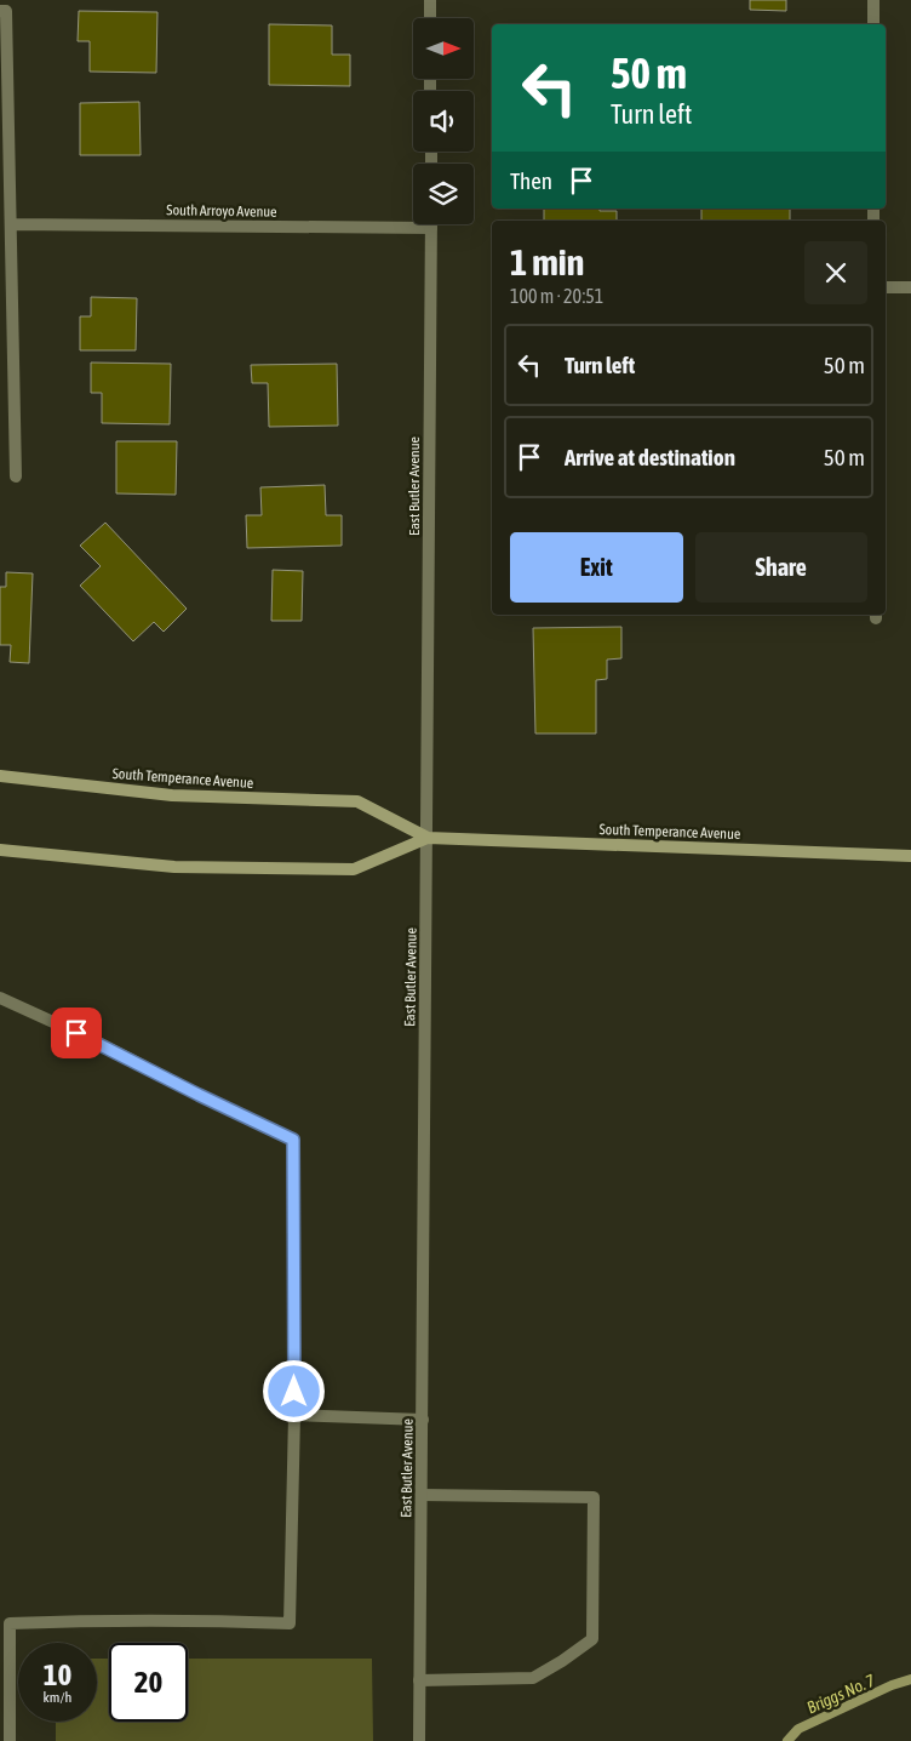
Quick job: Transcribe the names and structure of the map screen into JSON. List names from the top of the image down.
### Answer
{
  "streets": {
    "main road": ["South Temperance Avenue"],
    "street": ["South Arroyo Avenue", "East Butler Avenue"]
  },
  "crossings": [
    ["South Arroyo Avenue", "East Butler Avenue"],
    ["East Butler Avenue", "South Temperance Avenue"]
  ],
  "water": ["Briggs No. 7"],
  "north": "right",
  "page": {
    "turn": ["50 m", "Turn left"],
    "then": "Then",
    "heading": ["1 min", "100 m · 20:51"],
    "list": [
      {
        "name": "Turn left",
        "value": "50 m"
      },
      {
        "name": "Arrive at destination",
        "value": "50 m"
      }
    ],
    "buttons": ["Exit", "Share"],
    "speed": "10 km/h",
    "limit": "20"
  }
}
